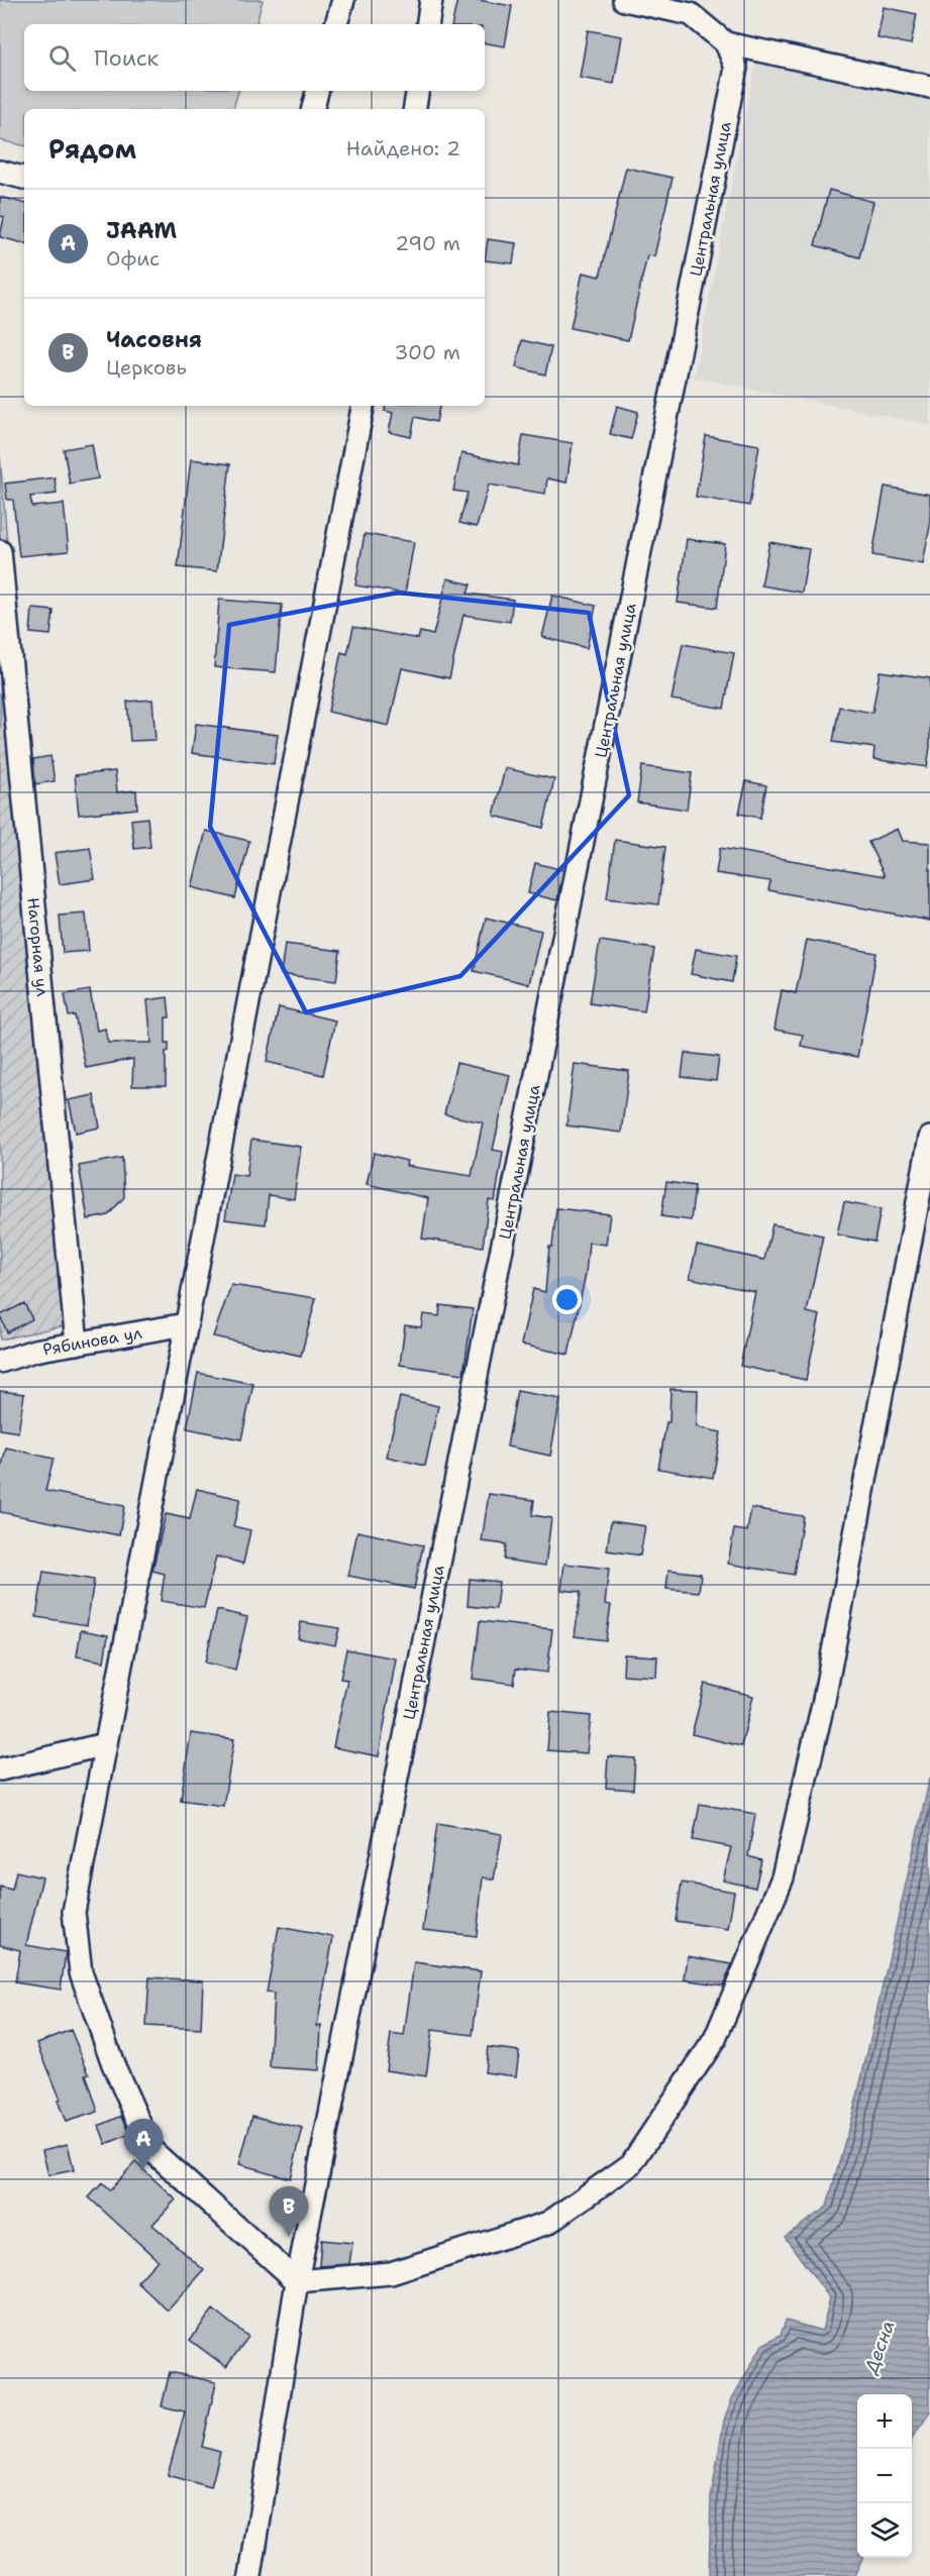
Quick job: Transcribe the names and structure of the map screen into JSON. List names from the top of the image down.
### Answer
{
  "streets": {
    "street": ["Центральная улица", "Нагорная ул", "Рябинова ул"]
  },
  "crossings": [
    ["Нагорная ул", "Рябинова ул"]
  ],
  "water": ["Десна"],
  "page": {
    "search": "Поиск",
    "heading": ["Рядом", "Найдено: 2"],
    "list": [
      {
        "mark": "A",
        "name": "JAAM",
        "note": "Офис",
        "value": "290 m"
      },
      {
        "mark": "B",
        "name": "Часовня",
        "note": "Церковь",
        "value": "300 m"
      }
    ],
    "pins": ["A", "B"],
    "map_buttons": ["+", "−"]
  }
}
